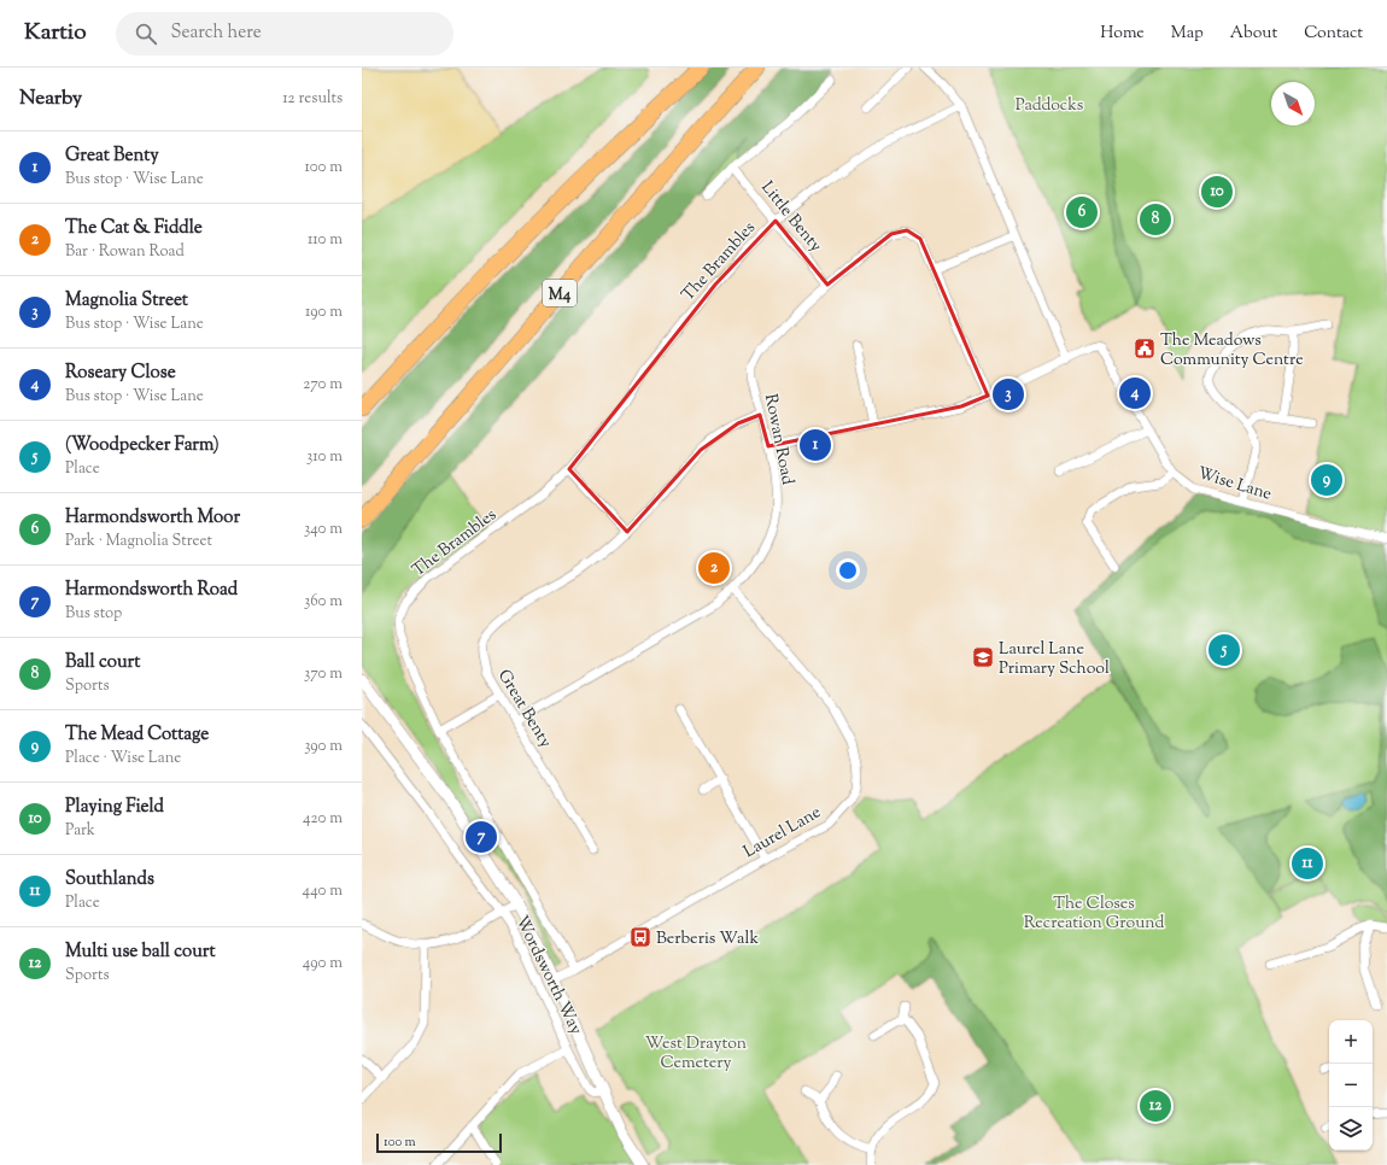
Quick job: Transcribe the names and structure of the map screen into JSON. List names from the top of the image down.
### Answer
{
  "streets": {
    "highway": ["M4"],
    "street": [
      "Little Benty",
      "The Brambles",
      "Rowan Road",
      "Wise Lane",
      "Great Benty",
      "Laurel Lane",
      "Wordsworth Way"
    ]
  },
  "crossings": [
    ["Little Benty", "The Brambles"],
    ["Little Benty", "Rowan Road"],
    ["The Brambles", "Laurel Lane"],
    ["Rowan Road", "Great Benty"],
    ["Rowan Road", "Laurel Lane"]
  ],
  "parks": ["Paddocks", "The Closes Recreation Ground", "West Drayton Cemetery"],
  "places": {
    "public building": ["The Meadows Community Centre"],
    "school or university": ["Laurel Lane Primary School"],
    "bus stop": ["Berberis Walk"]
  },
  "scale_bar": "100 m",
  "north": "bottom right",
  "page": {
    "header": "Kartio",
    "search": "Search here",
    "nav": [
      "Home",
      "Map",
      "About",
      "Contact"
    ],
    "heading": ["Nearby", "12 results"],
    "list": [
      {
        "mark": "1",
        "name": "Great Benty",
        "note": "Bus stop · Wise Lane",
        "value": "100 m"
      },
      {
        "mark": "2",
        "name": "The Cat & Fiddle",
        "note": "Bar · Rowan Road",
        "value": "110 m"
      },
      {
        "mark": "3",
        "name": "Magnolia Street",
        "note": "Bus stop · Wise Lane",
        "value": "190 m"
      },
      {
        "mark": "4",
        "name": "Roseary Close",
        "note": "Bus stop · Wise Lane",
        "value": "270 m"
      },
      {
        "mark": "5",
        "name": "(Woodpecker Farm)",
        "note": "Place",
        "value": "310 m"
      },
      {
        "mark": "6",
        "name": "Harmondsworth Moor",
        "note": "Park · Magnolia Street",
        "value": "340 m"
      },
      {
        "mark": "7",
        "name": "Harmondsworth Road",
        "note": "Bus stop",
        "value": "360 m"
      },
      {
        "mark": "8",
        "name": "Ball court",
        "note": "Sports",
        "value": "370 m"
      },
      {
        "mark": "9",
        "name": "The Mead Cottage",
        "note": "Place · Wise Lane",
        "value": "390 m"
      },
      {
        "mark": "10",
        "name": "Playing Field",
        "note": "Park",
        "value": "420 m"
      },
      {
        "mark": "11",
        "name": "Southlands",
        "note": "Place",
        "value": "440 m"
      },
      {
        "mark": "12",
        "name": "Multi use ball court",
        "note": "Sports",
        "value": "490 m"
      }
    ],
    "pins": [
      "10",
      "6",
      "8",
      "4",
      "3",
      "1",
      "9",
      "2",
      "5",
      "7",
      "11",
      "12"
    ],
    "map_buttons": ["+", "−"],
    "scale": "100 m"
  }
}
